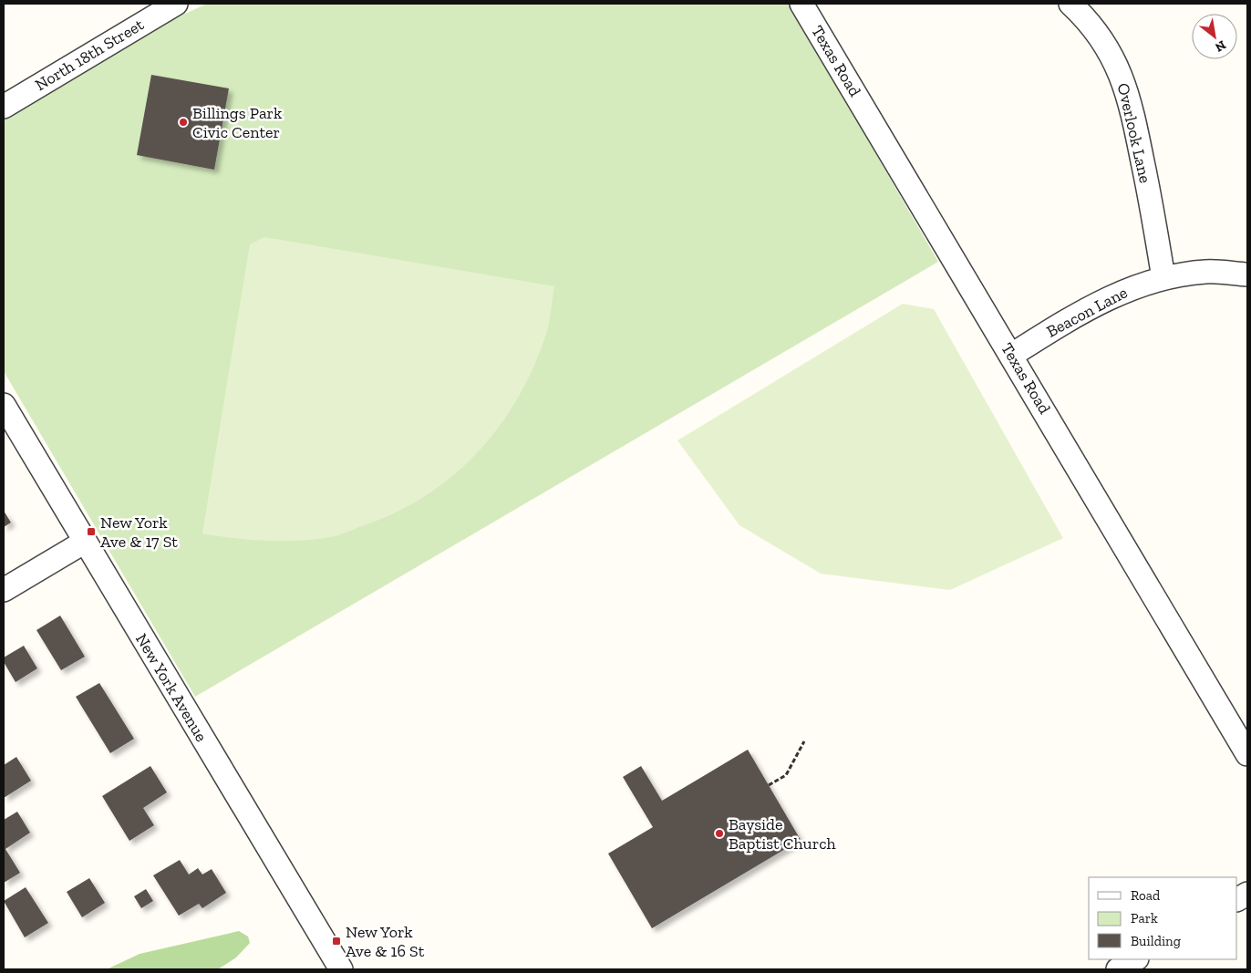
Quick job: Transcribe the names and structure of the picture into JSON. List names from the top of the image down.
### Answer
{
  "streets": {
    "street": [
      "North 18th Street",
      "Texas Road",
      "Overlook Lane",
      "Beacon Lane",
      "New York Avenue"
    ]
  },
  "crossings": [
    ["Texas Road", "Beacon Lane"],
    ["Overlook Lane", "Beacon Lane"]
  ],
  "places": {
    "other": ["Billings Park Civic Center", "Bayside Baptist Church"],
    "transit": ["New York Ave & 17 St", "New York Ave & 16 St"]
  },
  "legend": ["Road", "Park", "Building"],
  "north": "bottom right"
}
